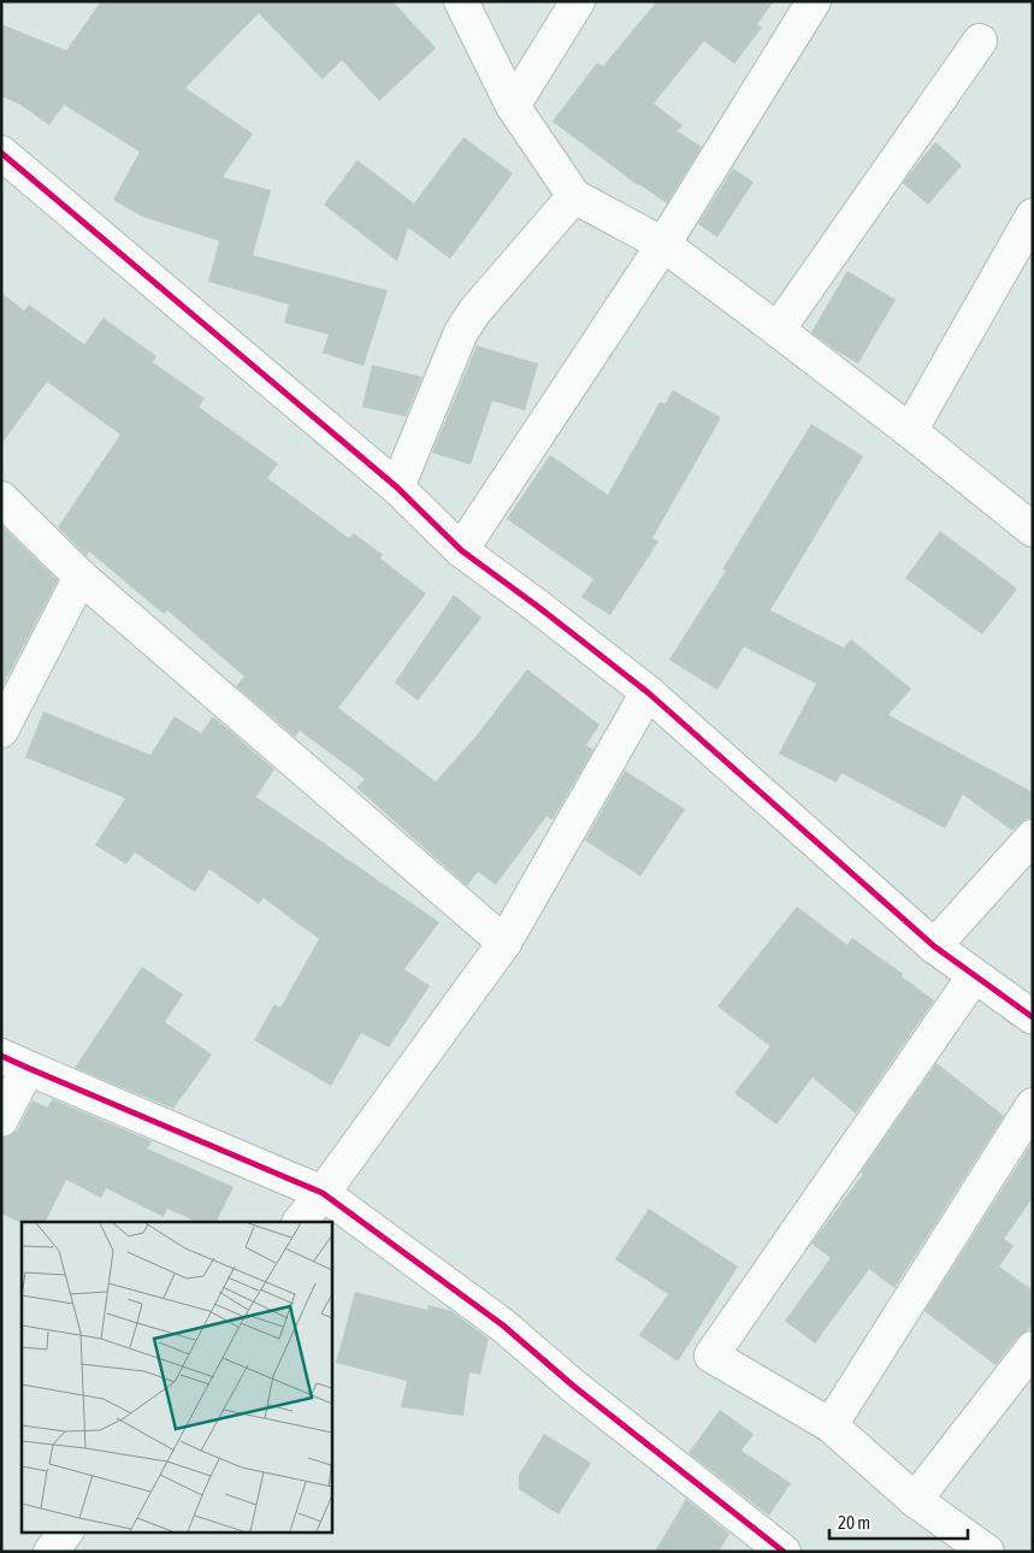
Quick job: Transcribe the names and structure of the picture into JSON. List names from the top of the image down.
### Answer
{
  "scale_bar": "20 m"
}
